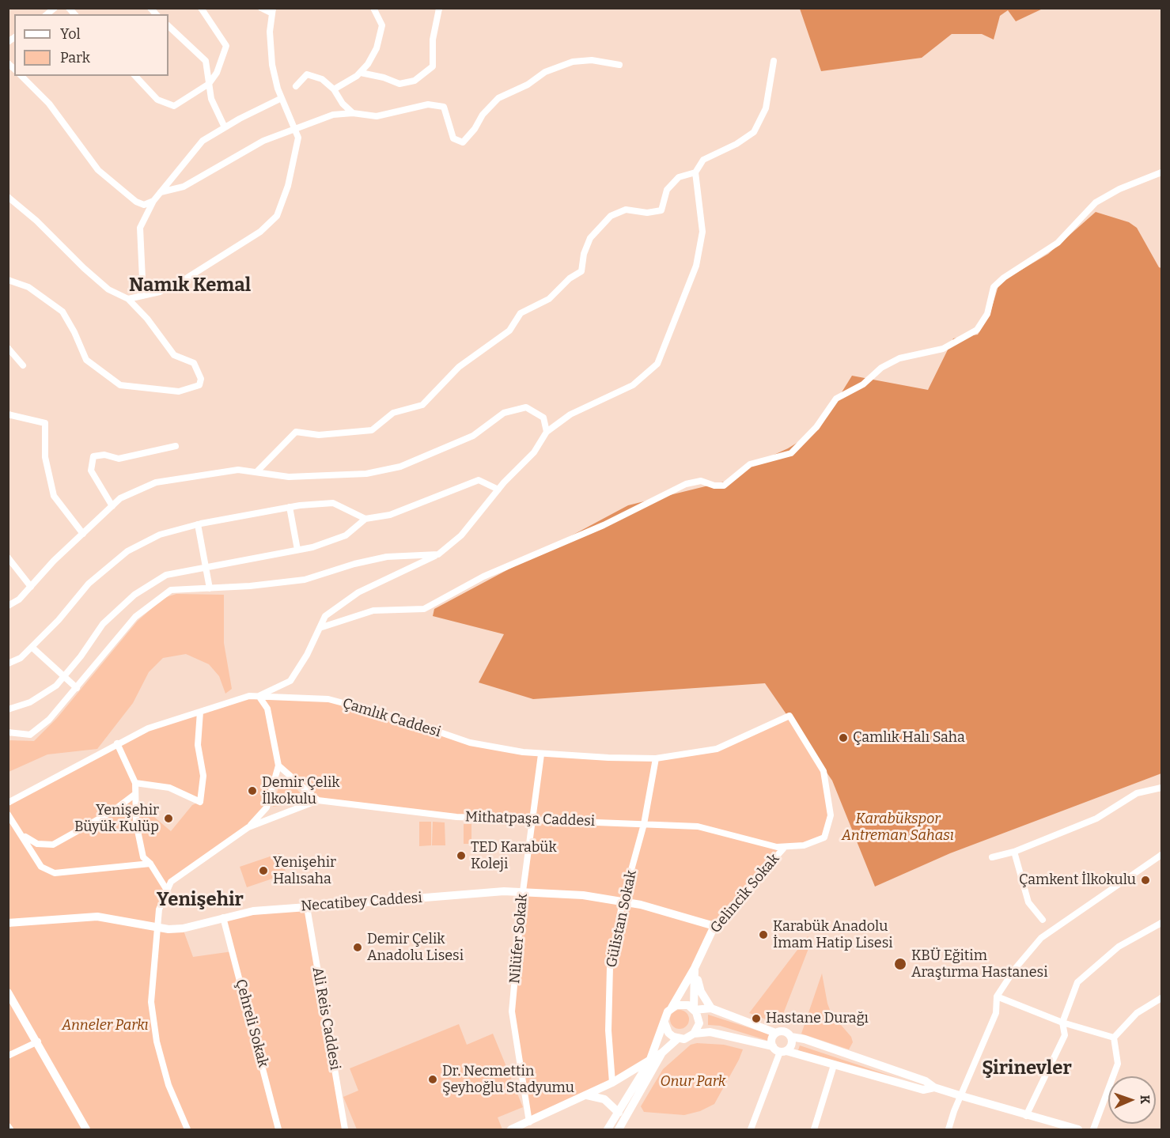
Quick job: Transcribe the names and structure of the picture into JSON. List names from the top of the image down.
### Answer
{
  "streets": {
    "street": [
      "Çamlık Caddesi",
      "Mithatpaşa Caddesi",
      "Gelincik Sokak",
      "Necatibey Caddesi",
      "Gülistan Sokak",
      "Nilüfer Sokak",
      "Ali Reis Caddesi",
      "Çehreli Sokak"
    ]
  },
  "crossings": [
    ["Çamlık Caddesi", "Mithatpaşa Caddesi"],
    ["Çamlık Caddesi", "Gülistan Sokak"],
    ["Çamlık Caddesi", "Nilüfer Sokak"],
    ["Mithatpaşa Caddesi", "Gelincik Sokak"],
    ["Mithatpaşa Caddesi", "Necatibey Caddesi"],
    ["Mithatpaşa Caddesi", "Gülistan Sokak"],
    ["Mithatpaşa Caddesi", "Nilüfer Sokak"],
    ["Gelincik Sokak", "Necatibey Caddesi"],
    ["Necatibey Caddesi", "Gülistan Sokak"],
    ["Necatibey Caddesi", "Nilüfer Sokak"],
    ["Necatibey Caddesi", "Ali Reis Caddesi"],
    ["Necatibey Caddesi", "Çehreli Sokak"]
  ],
  "districts": ["Namık Kemal", "Yenişehir", "Şirinevler"],
  "parks": ["Karabükspor Antreman Sahası", "Anneler Parkı", "Onur Park"],
  "places": [
    "Çamlık Halı Saha",
    "Demir Çelik İlkokulu",
    "Yenişehir Büyük Kulüp",
    "TED Karabük Koleji",
    "Yenişehir Halısaha",
    "Çamkent İlkokulu",
    "Karabük Anadolu İmam Hatip Lisesi",
    "Demir Çelik Anadolu Lisesi",
    "KBÜ Eğitim Araştırma Hastanesi",
    "Hastane Durağı",
    "Dr. Necmettin Şeyhoğlu Stadyumu"
  ],
  "legend": ["Yol", "Park"],
  "north": "right"
}
